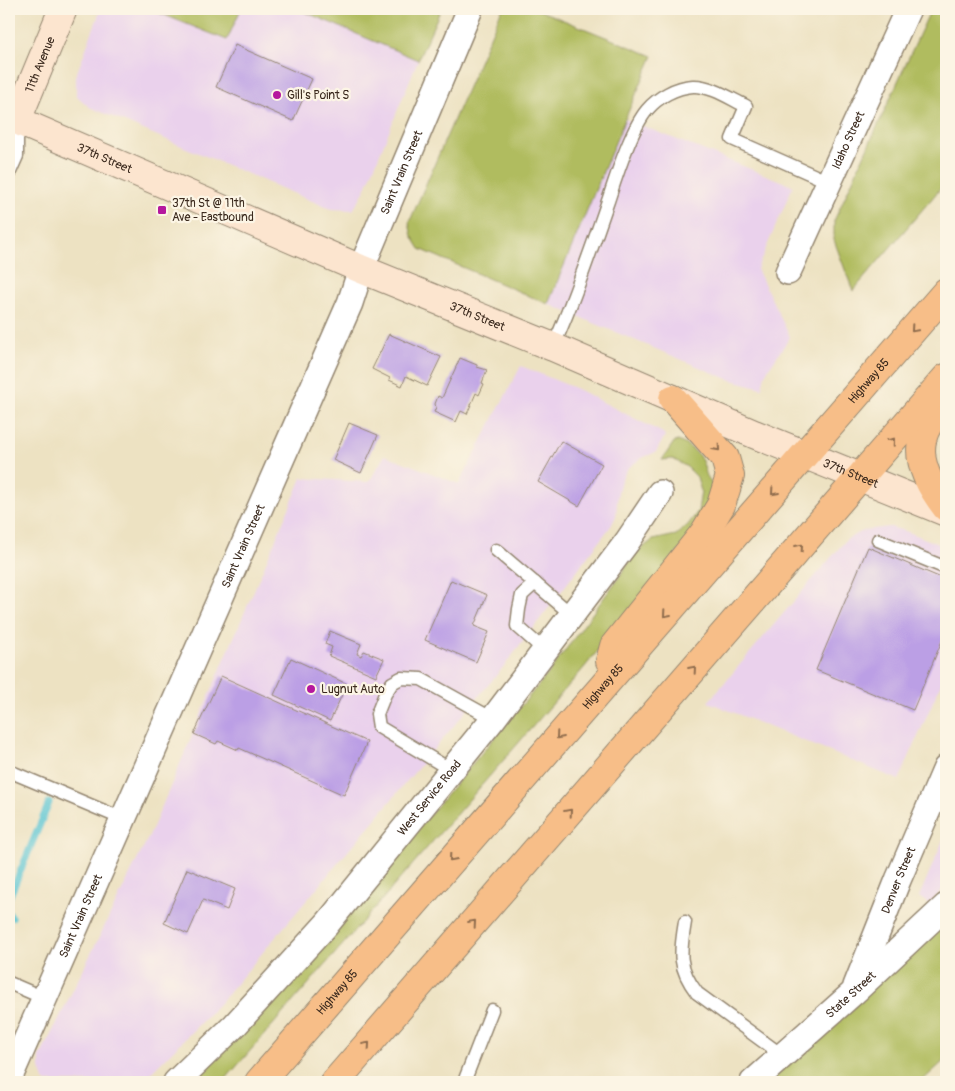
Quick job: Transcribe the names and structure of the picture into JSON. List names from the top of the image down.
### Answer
{
  "streets": {
    "highway": ["Highway 85"],
    "main road": ["11th Avenue", "37th Street"],
    "street": [
      "Idaho Street",
      "Saint Vrain Street",
      "West Service Road",
      "Denver Street",
      "State Street"
    ]
  },
  "crossings": [
    ["11th Avenue", "37th Street"],
    ["37th Street", "Saint Vrain Street"],
    ["37th Street", "Highway 85"],
    ["Denver Street", "State Street"]
  ],
  "places": {
    "other": ["Gill's Point S", "Lugnut Auto"],
    "transit": ["37th St @ 11th Ave - Eastbound"]
  }
}
